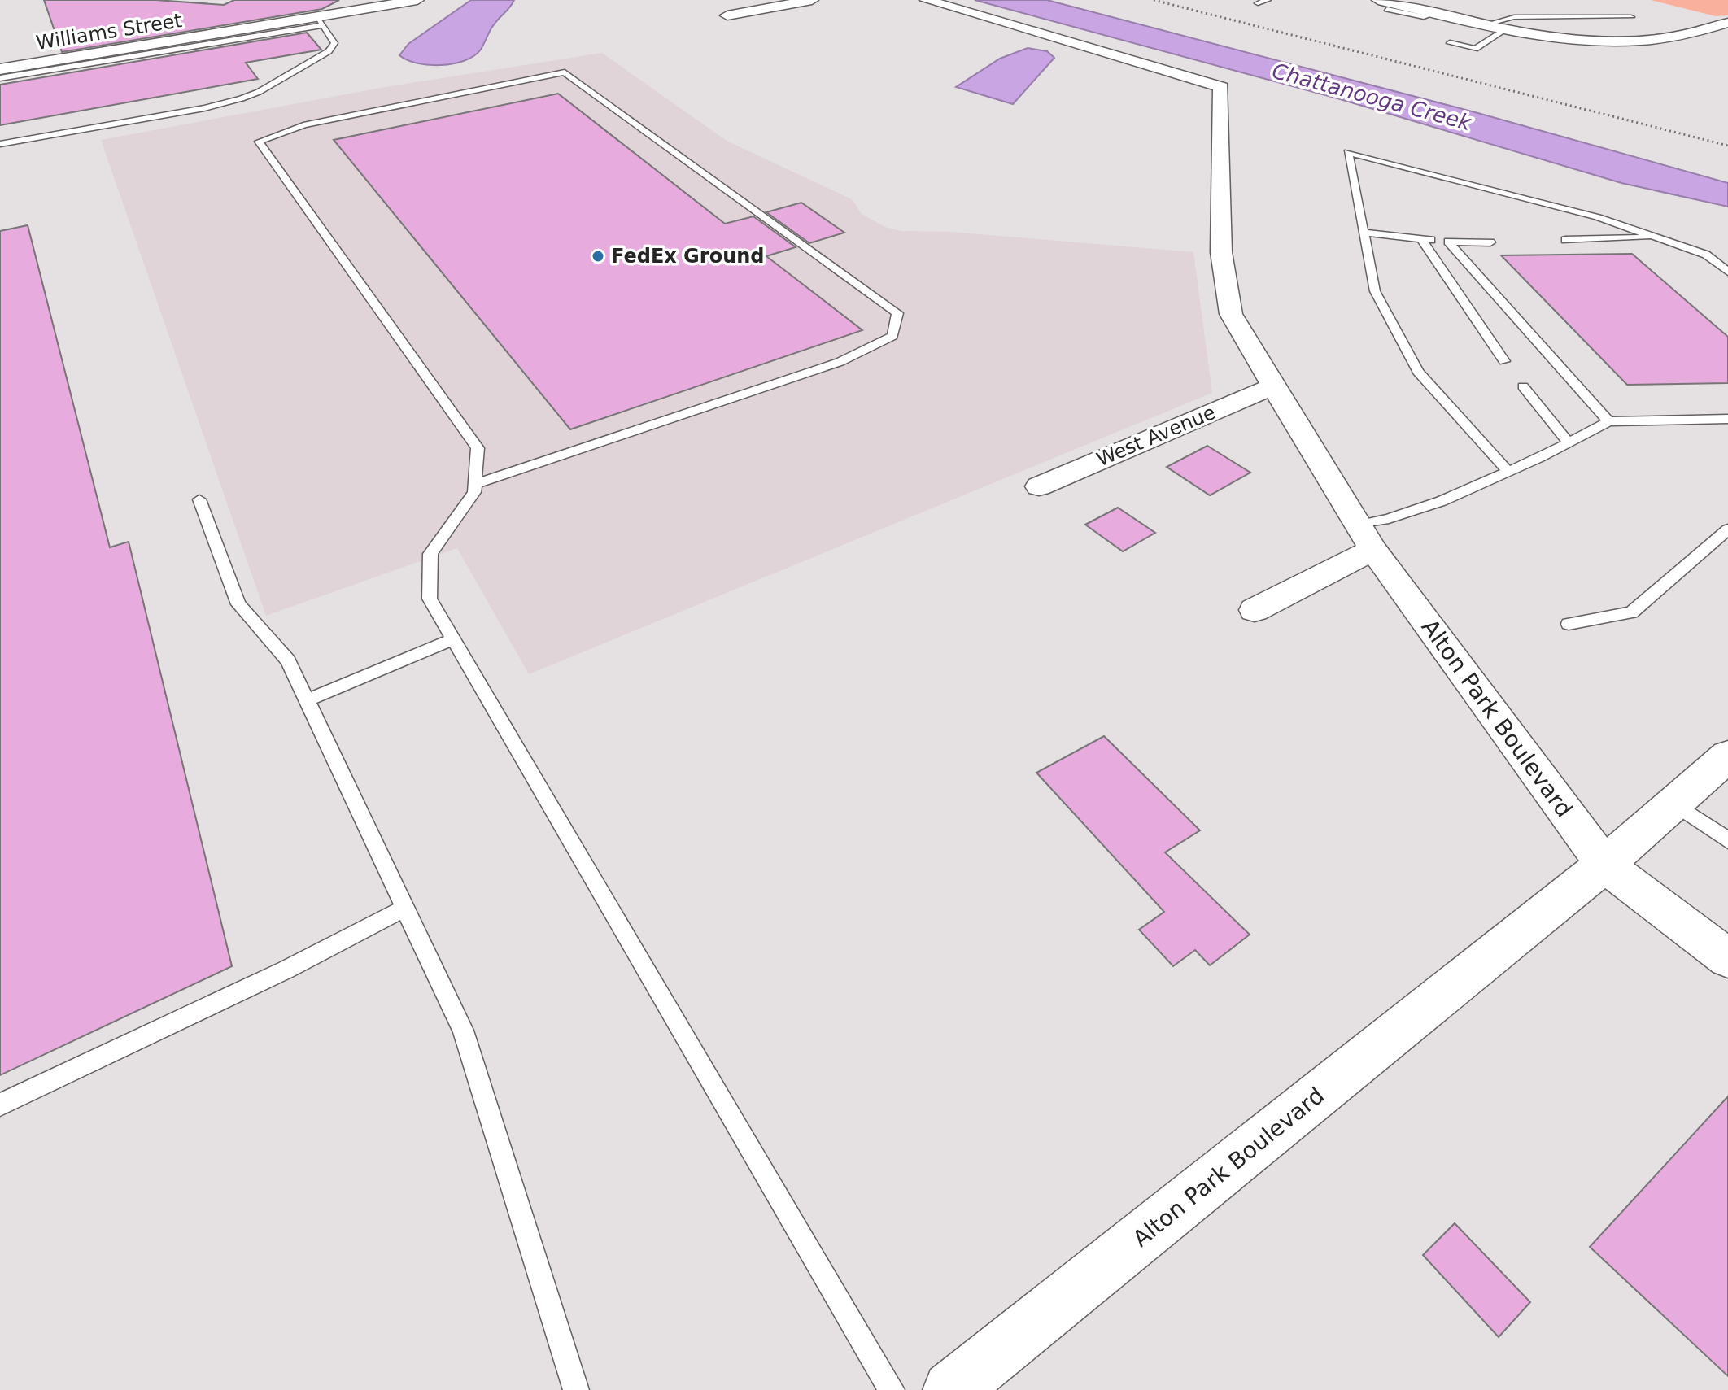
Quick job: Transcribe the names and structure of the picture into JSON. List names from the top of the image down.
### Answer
{
  "streets": {
    "main road": ["Alton Park Boulevard"],
    "street": ["Williams Street", "West Avenue"]
  },
  "crossings": [
    ["West Avenue", "Alton Park Boulevard"]
  ],
  "water": ["Chattanooga Creek"],
  "places": ["FedEx Ground"]
}
